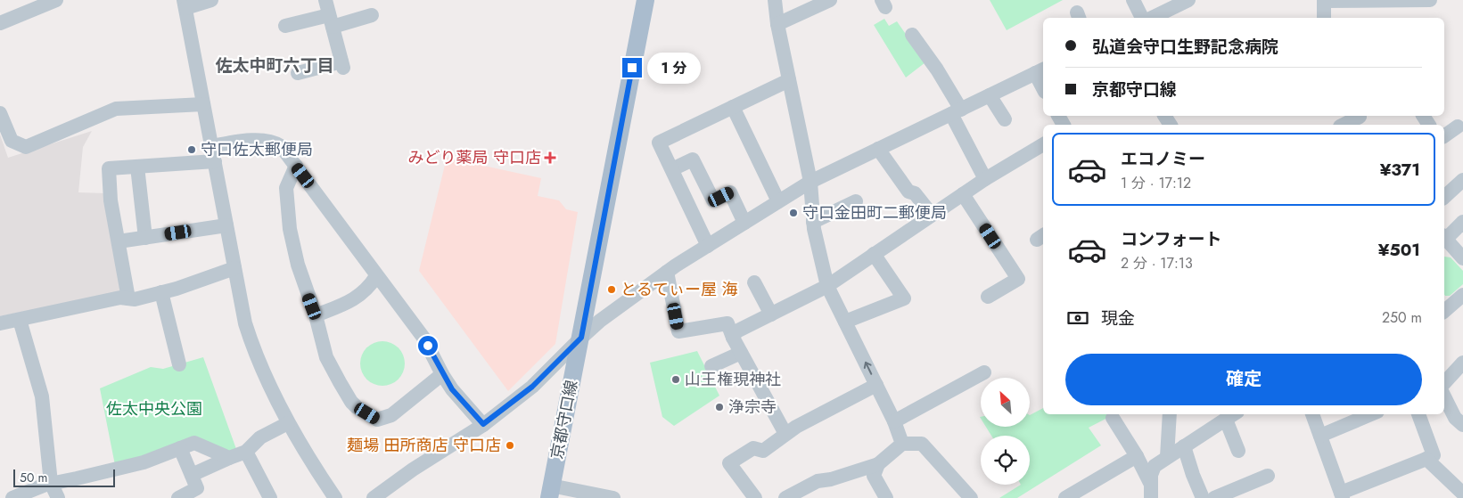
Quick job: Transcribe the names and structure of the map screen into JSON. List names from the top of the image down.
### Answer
{
  "streets": {
    "main road": ["京都守口線"]
  },
  "districts": ["佐太中町六丁目"],
  "parks": ["佐太中央公園"],
  "places": {
    "other": [
      "守口佐太郵便局",
      "守口金田町二郵便局",
      "とるてぃー屋 海",
      "山王権現神社",
      "浄宗寺",
      "麺場 田所商店 守口店"
    ],
    "health": ["みどり薬局 守口店"]
  },
  "scale_bar": "50 m",
  "north": "top left",
  "page": {
    "banner": ["弘道会守口生野記念病院", "京都守口線"],
    "bubble": "1 分",
    "list": [
      {
        "name": "エコノミー",
        "note": "1 分 · 17:12",
        "value": "¥371"
      },
      {
        "name": "コンフォート",
        "note": "2 分 · 17:13",
        "value": "¥501"
      }
    ],
    "pay": ["現金", "250 m"],
    "buttons": "確定",
    "scale": "50 m"
  }
}
